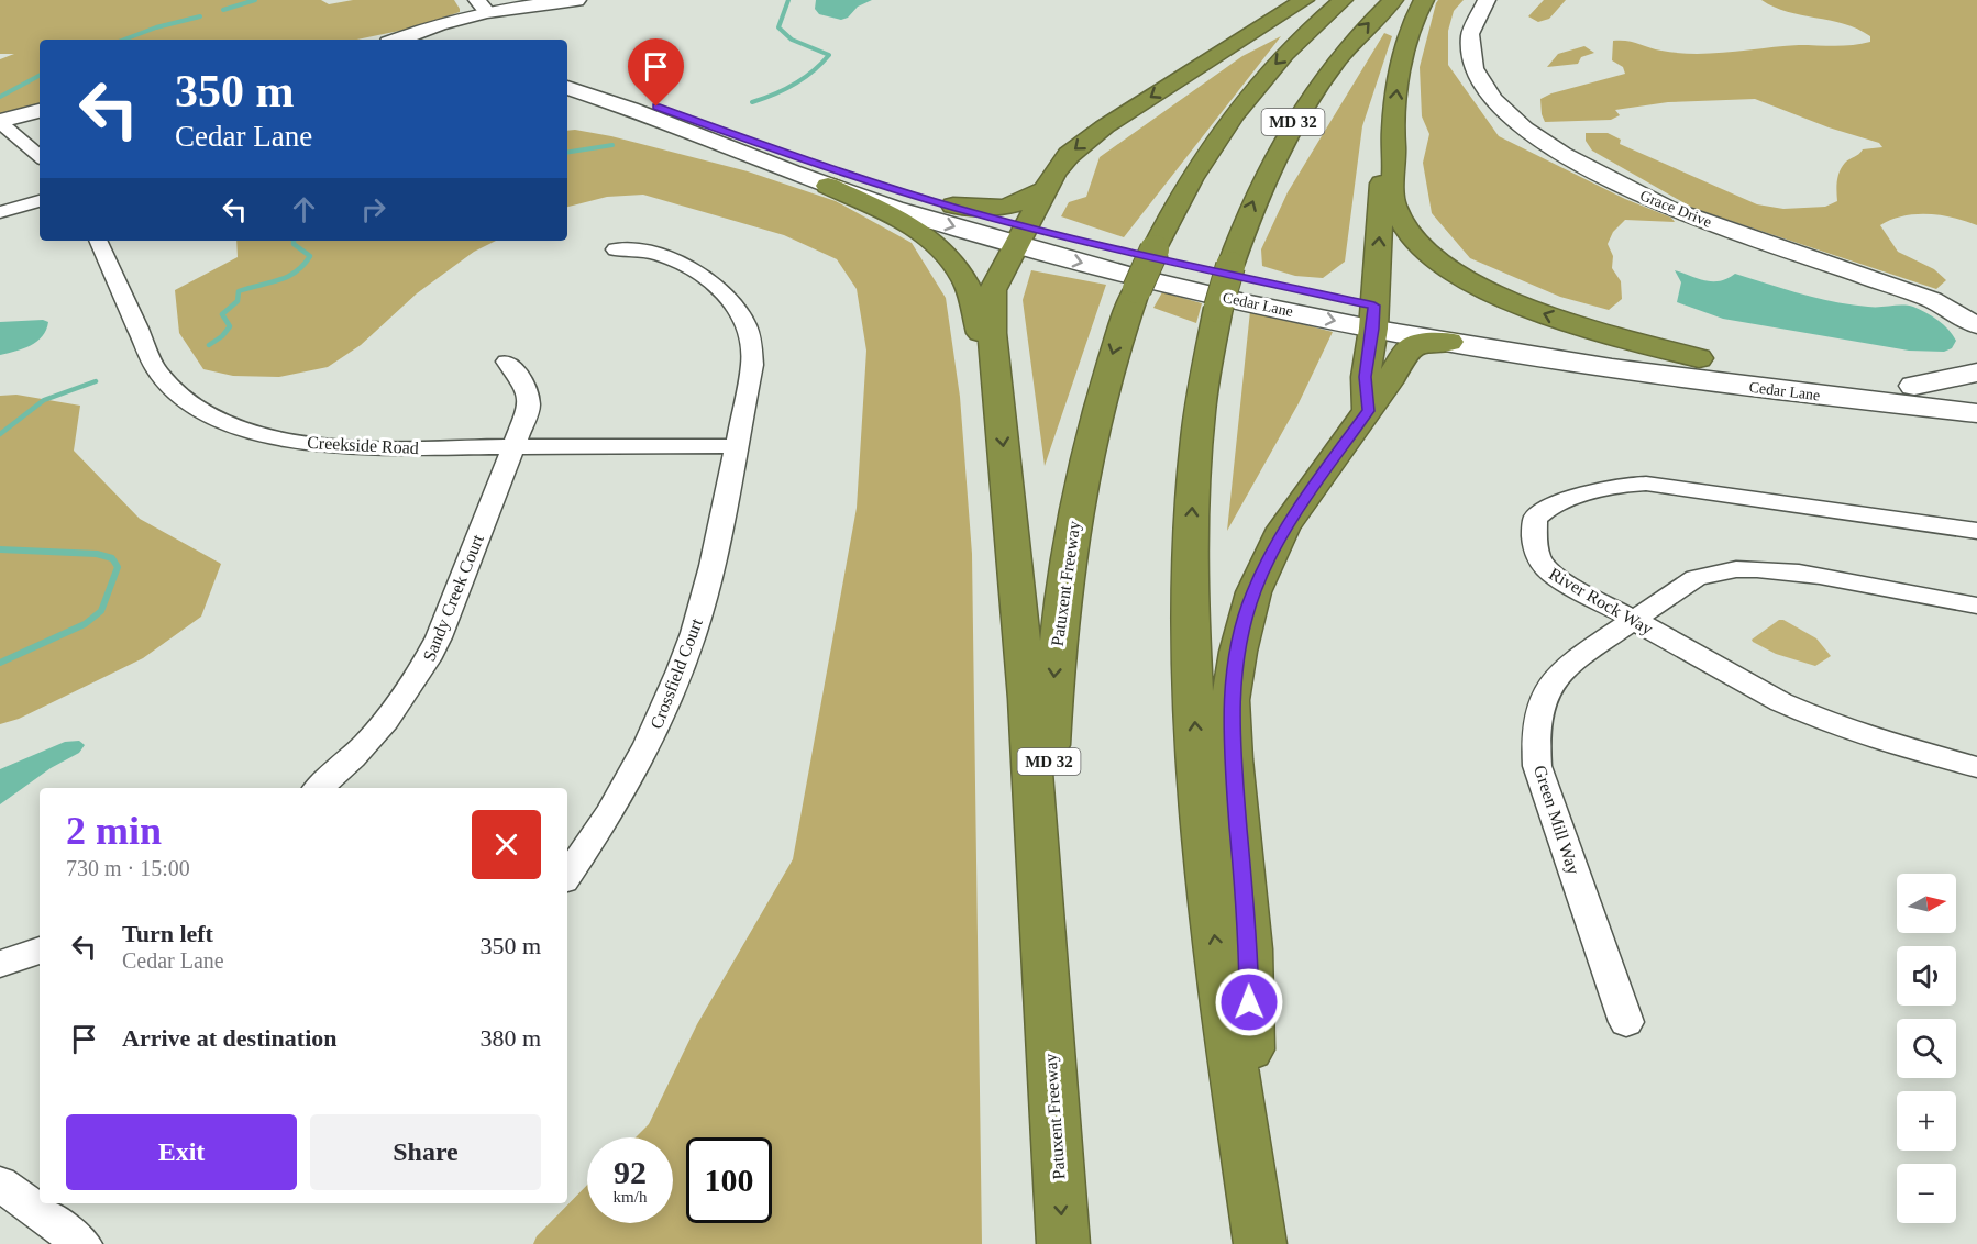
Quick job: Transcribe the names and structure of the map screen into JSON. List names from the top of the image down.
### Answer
{
  "streets": {
    "highway": ["MD 32", "Patuxent Freeway"],
    "main road": ["Cedar Lane"],
    "street": [
      "Grace Drive",
      "Creekside Road",
      "Sandy Creek Court",
      "River Rock Way",
      "Crossfield Court",
      "Green Mill Way"
    ]
  },
  "crossings": [
    ["Creekside Road", "Sandy Creek Court"],
    ["Creekside Road", "Crossfield Court"],
    ["River Rock Way", "Green Mill Way"]
  ],
  "north": "right",
  "page": {
    "turn": ["350 m", "Cedar Lane"],
    "heading": ["2 min", "730 m · 15:00"],
    "map_buttons": ["+", "−"],
    "list": [
      {
        "name": "Turn left",
        "note": "Cedar Lane",
        "value": "350 m"
      },
      {
        "name": "Arrive at destination",
        "value": "380 m"
      }
    ],
    "buttons": ["Exit", "Share"],
    "speed": "92 km/h",
    "limit": "100"
  }
}
